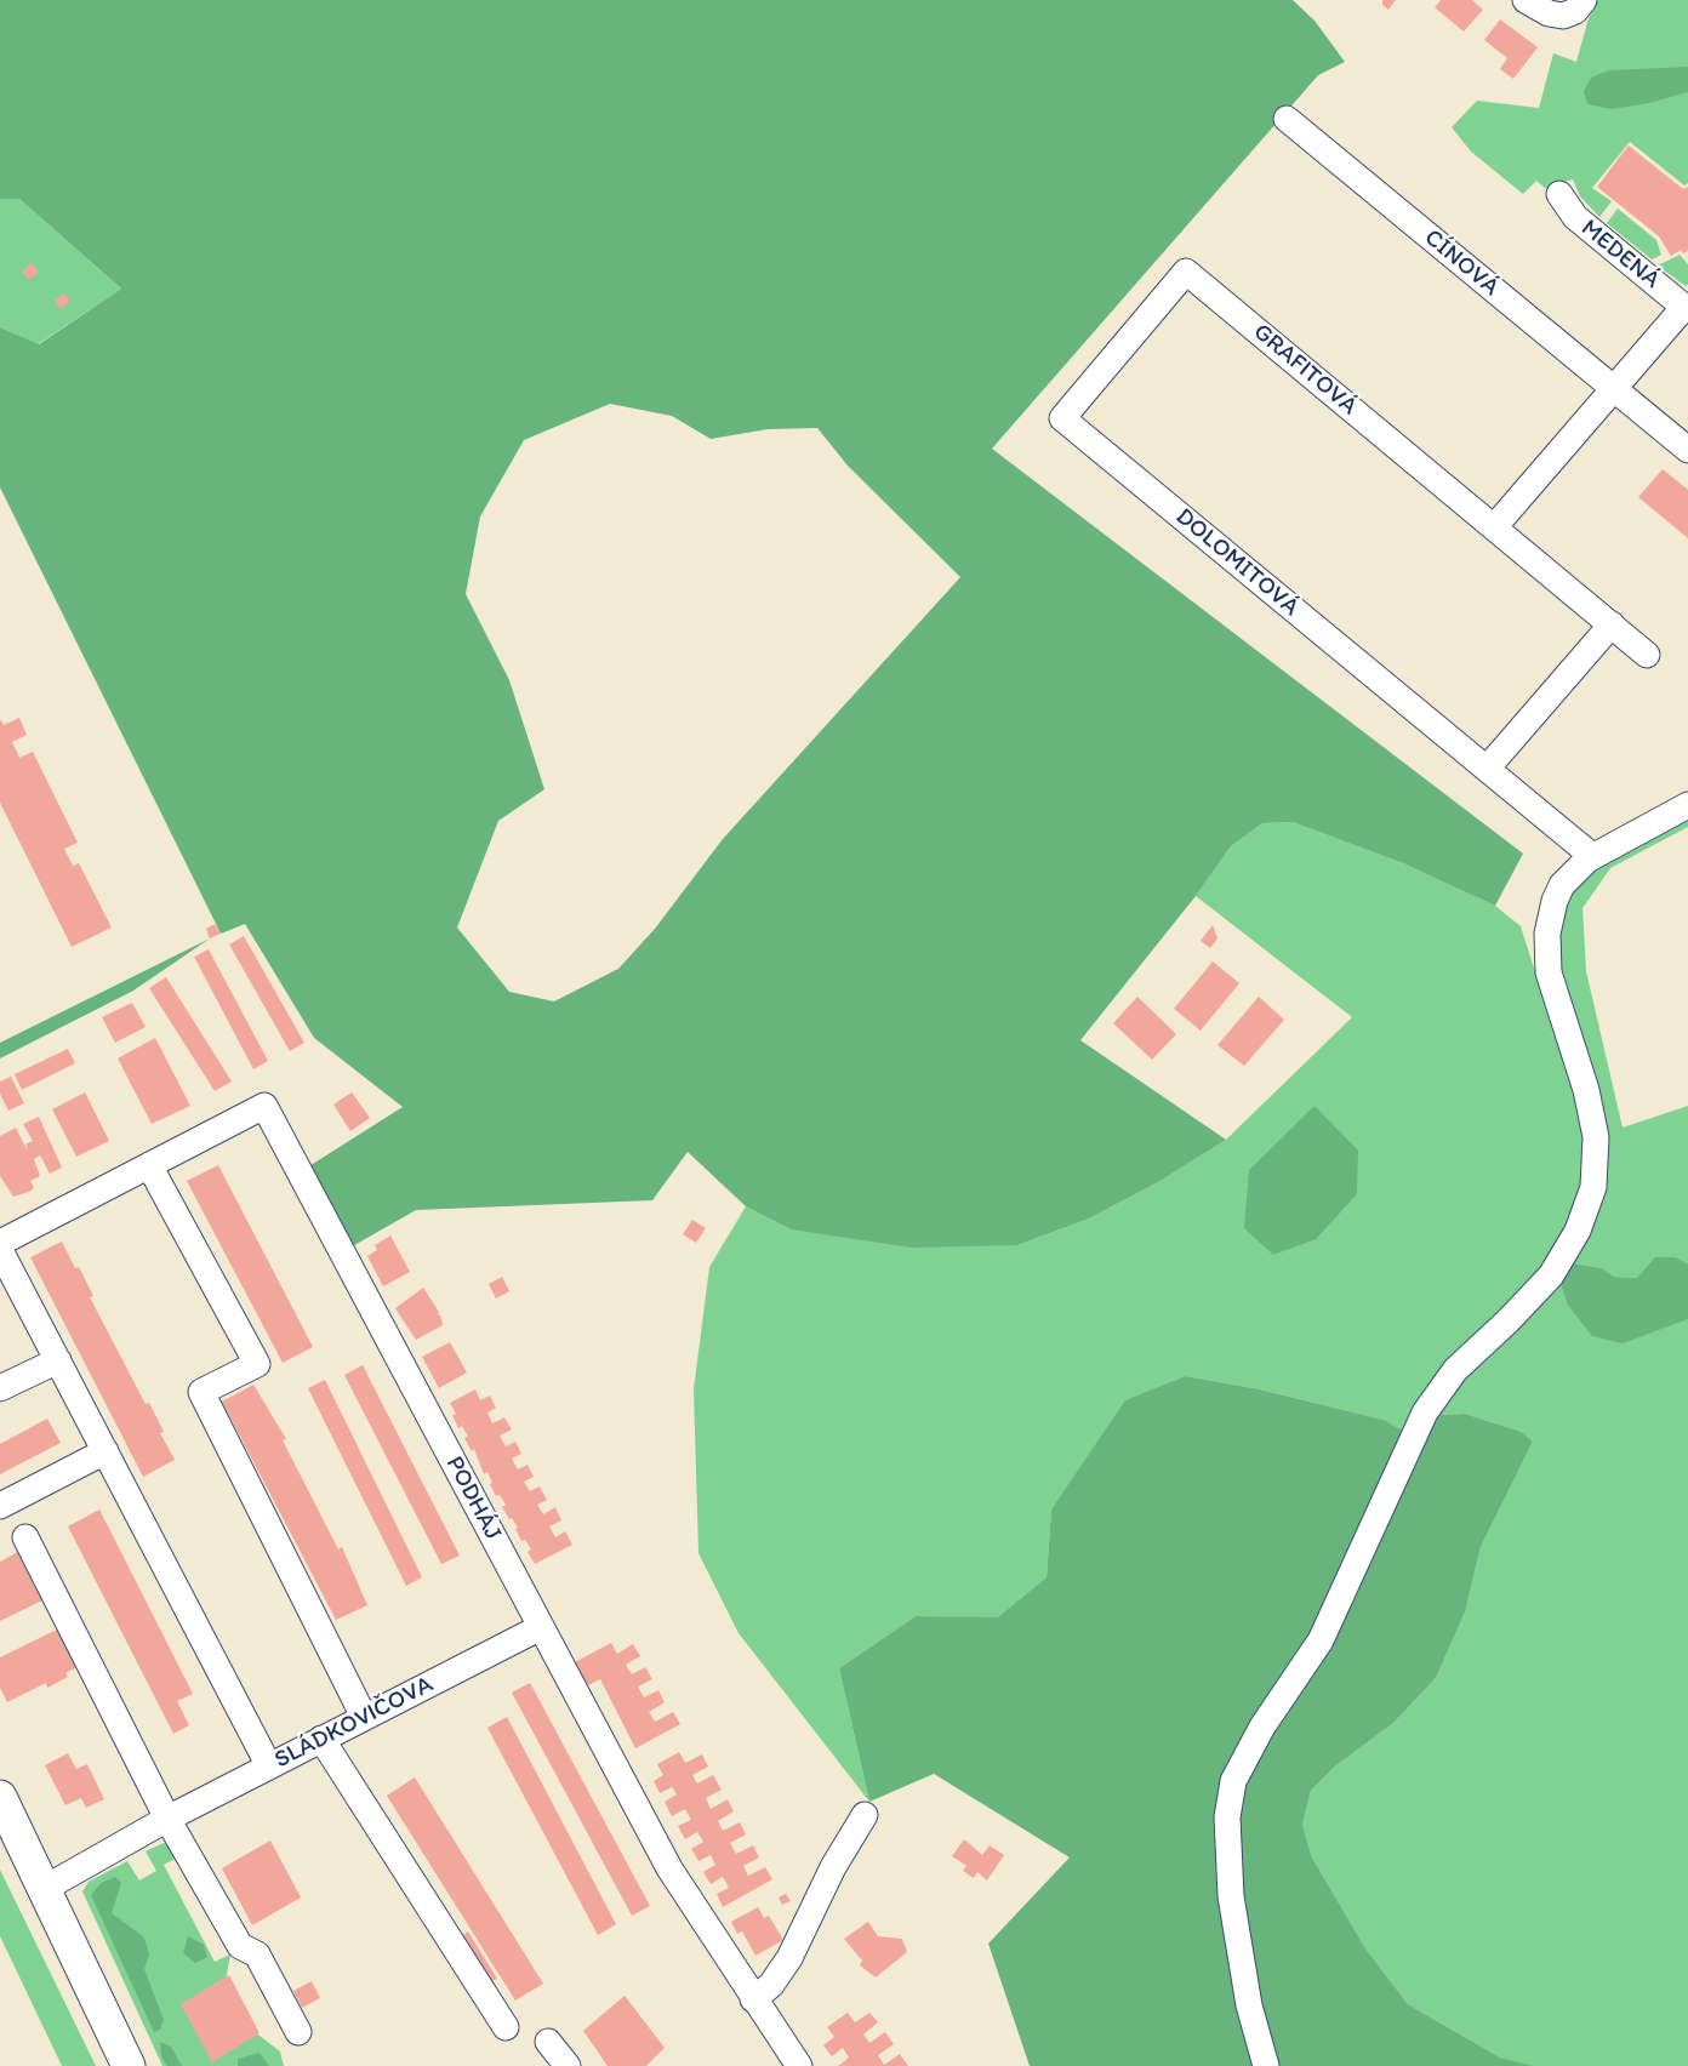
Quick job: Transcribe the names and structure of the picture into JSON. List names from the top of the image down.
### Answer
{
  "streets": {
    "street": [
      "MEDENÁ",
      "CÍNOVÁ",
      "GRAFITOVÁ",
      "DOLOMITOVÁ",
      "PODHÁJ",
      "SLÁDKOVIČOVA"
    ]
  },
  "crossings": [
    ["GRAFITOVÁ", "DOLOMITOVÁ"],
    ["PODHÁJ", "SLÁDKOVIČOVA"]
  ]
}
